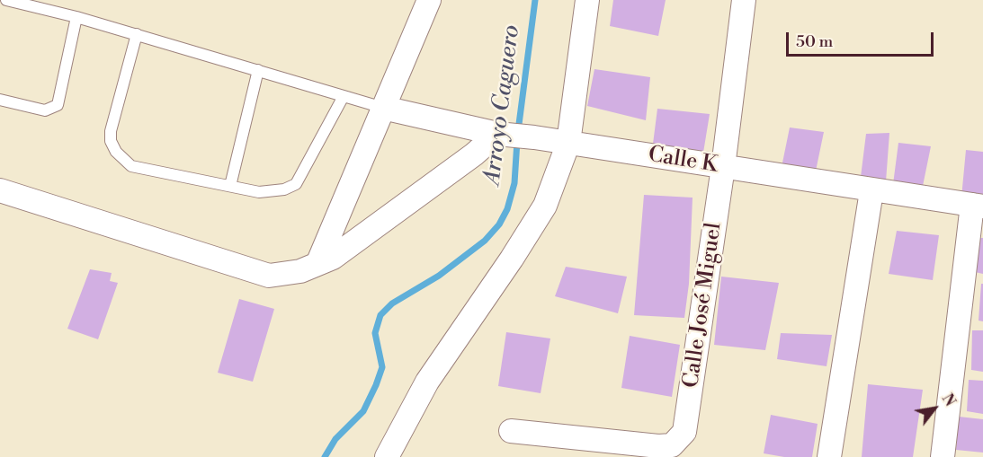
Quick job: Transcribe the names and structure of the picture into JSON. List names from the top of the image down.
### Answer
{
  "streets": {
    "street": ["Calle K", "Calle José Miguel"]
  },
  "crossings": [
    ["Calle K", "Calle José Miguel"]
  ],
  "water": ["Arroyo Caguero"],
  "scale_bar": "50 m",
  "north": "top right"
}
